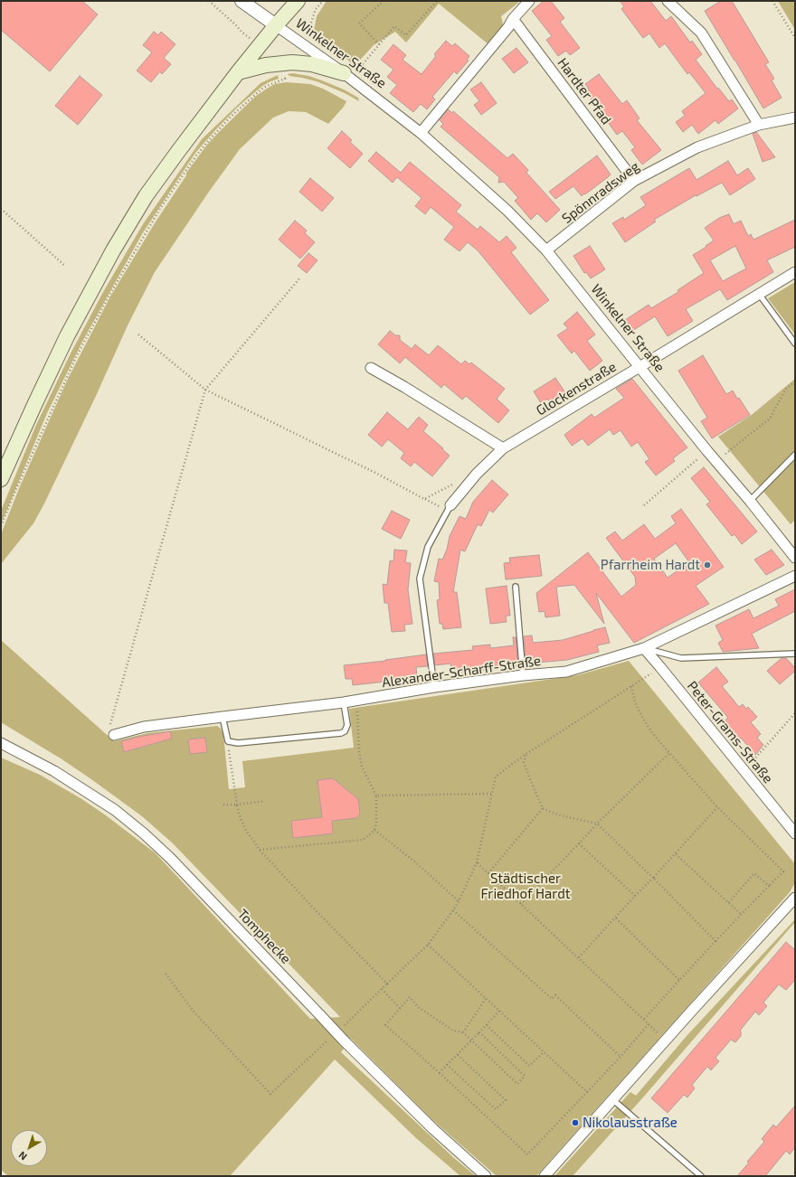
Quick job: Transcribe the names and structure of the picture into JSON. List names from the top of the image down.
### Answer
{
  "streets": {
    "street": [
      "Winkelner Straße",
      "Hardter Pfad",
      "Spönnradsweg",
      "Glockenstraße",
      "Alexander-Scharff-Straße",
      "Peter-Grams-Straße",
      "Tomphecke"
    ]
  },
  "crossings": [
    ["Winkelner Straße", "Spönnradsweg"],
    ["Winkelner Straße", "Glockenstraße"],
    ["Hardter Pfad", "Spönnradsweg"],
    ["Alexander-Scharff-Straße", "Peter-Grams-Straße"]
  ],
  "parks": ["Städtischer Friedhof Hardt"],
  "places": ["Pfarrheim Hardt", "Nikolausstraße"],
  "north": "bottom left"
}
